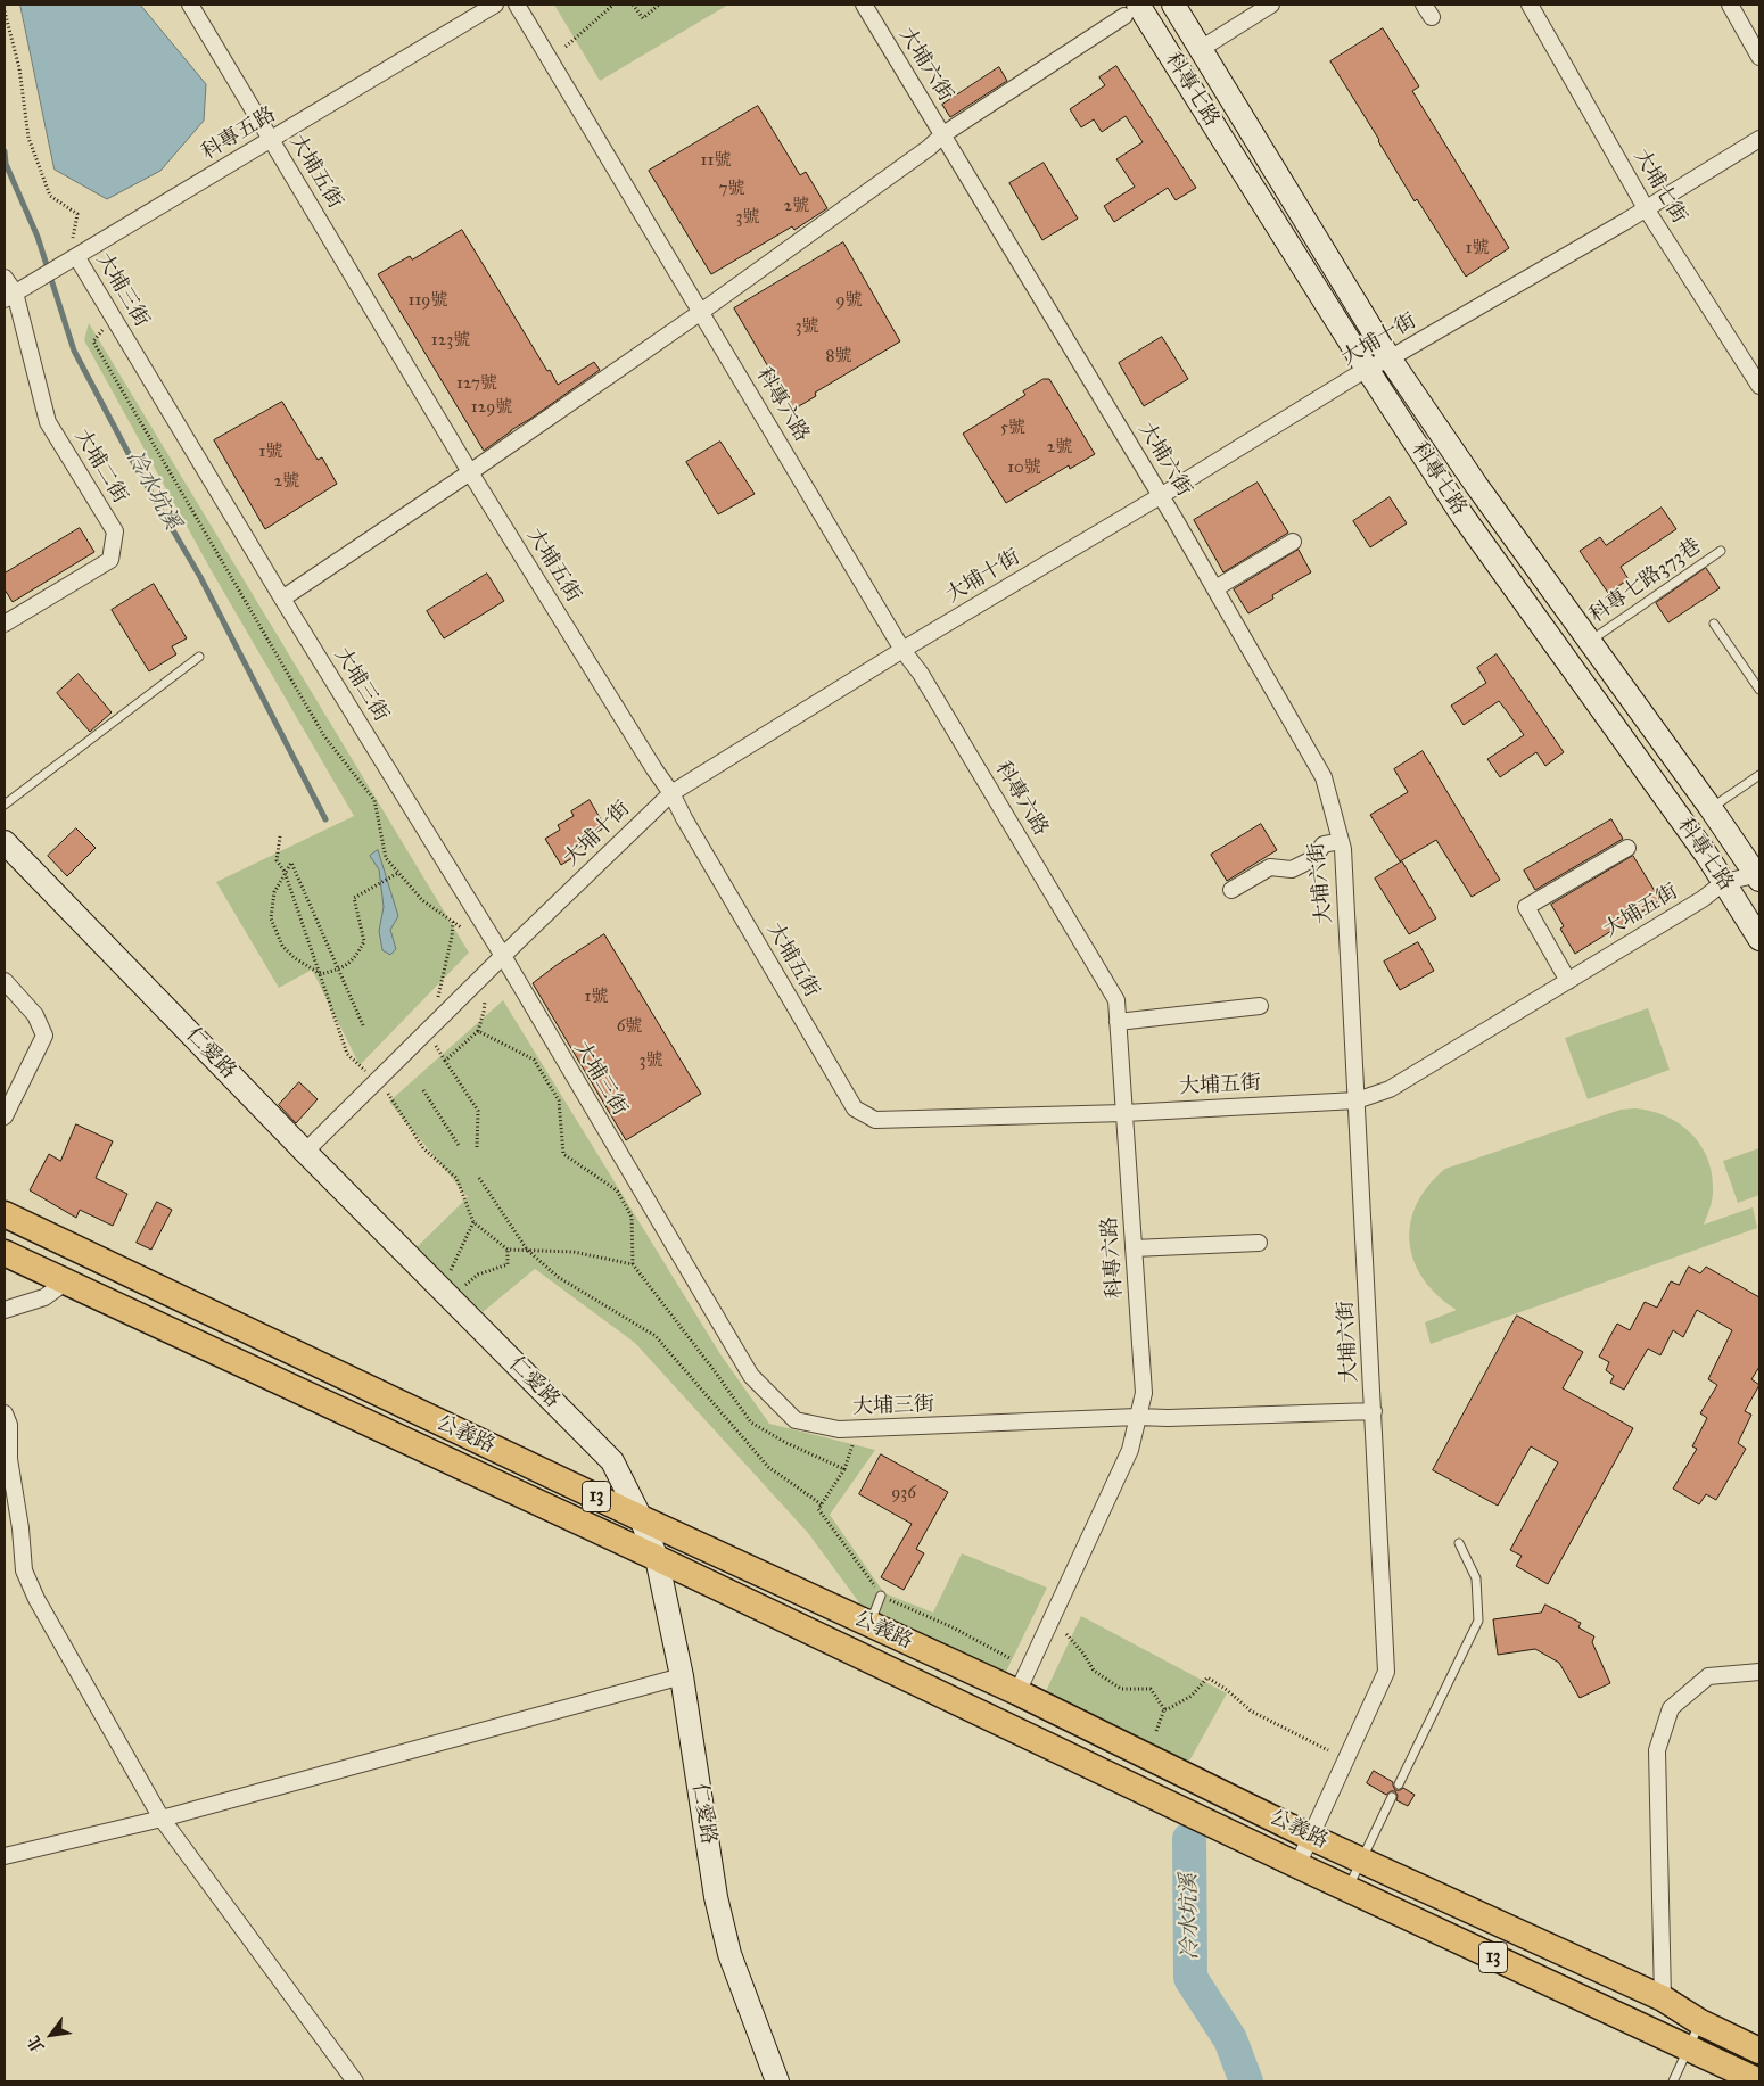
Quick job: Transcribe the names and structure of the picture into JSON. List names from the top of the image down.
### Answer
{
  "streets": {
    "main road": ["公義路", "13"],
    "street": [
      "大埔六街",
      "科專七路",
      "科專五路",
      "大埔五街",
      "大埔七街",
      "大埔三街",
      "大埔十街",
      "科專六路",
      "大埔二街",
      "仁愛路"
    ],
    "lane": ["科專七路373巷"]
  },
  "crossings": [
    ["大埔六街", "大埔五街"],
    ["大埔六街", "大埔三街"],
    ["大埔六街", "大埔十街"],
    ["大埔六街", "公義路"],
    ["科專七路", "大埔五街"],
    ["科專七路", "大埔十街"],
    ["科專七路", "科專七路373巷"],
    ["科專五路", "大埔五街"],
    ["科專五路", "大埔三街"],
    ["科專五路", "大埔二街"],
    ["大埔五街", "大埔十街"],
    ["大埔五街", "科專六路"],
    ["大埔七街", "大埔十街"],
    ["大埔三街", "大埔十街"],
    ["大埔三街", "科專六路"],
    ["大埔十街", "科專六路"],
    ["大埔十街", "仁愛路"],
    ["科專六路", "公義路"],
    ["仁愛路", "公義路"]
  ],
  "water": ["冷水坑溪"],
  "house_numbers": [
    "11號",
    "7號",
    "2號",
    "3號",
    "1號",
    "119號",
    "9號",
    "3號",
    "123號",
    "8號",
    "127號",
    "129號",
    "5號",
    "2號",
    "1號",
    "10號",
    "2號",
    "1號",
    "6號",
    "3號",
    "936"
  ],
  "north": "bottom left"
}
